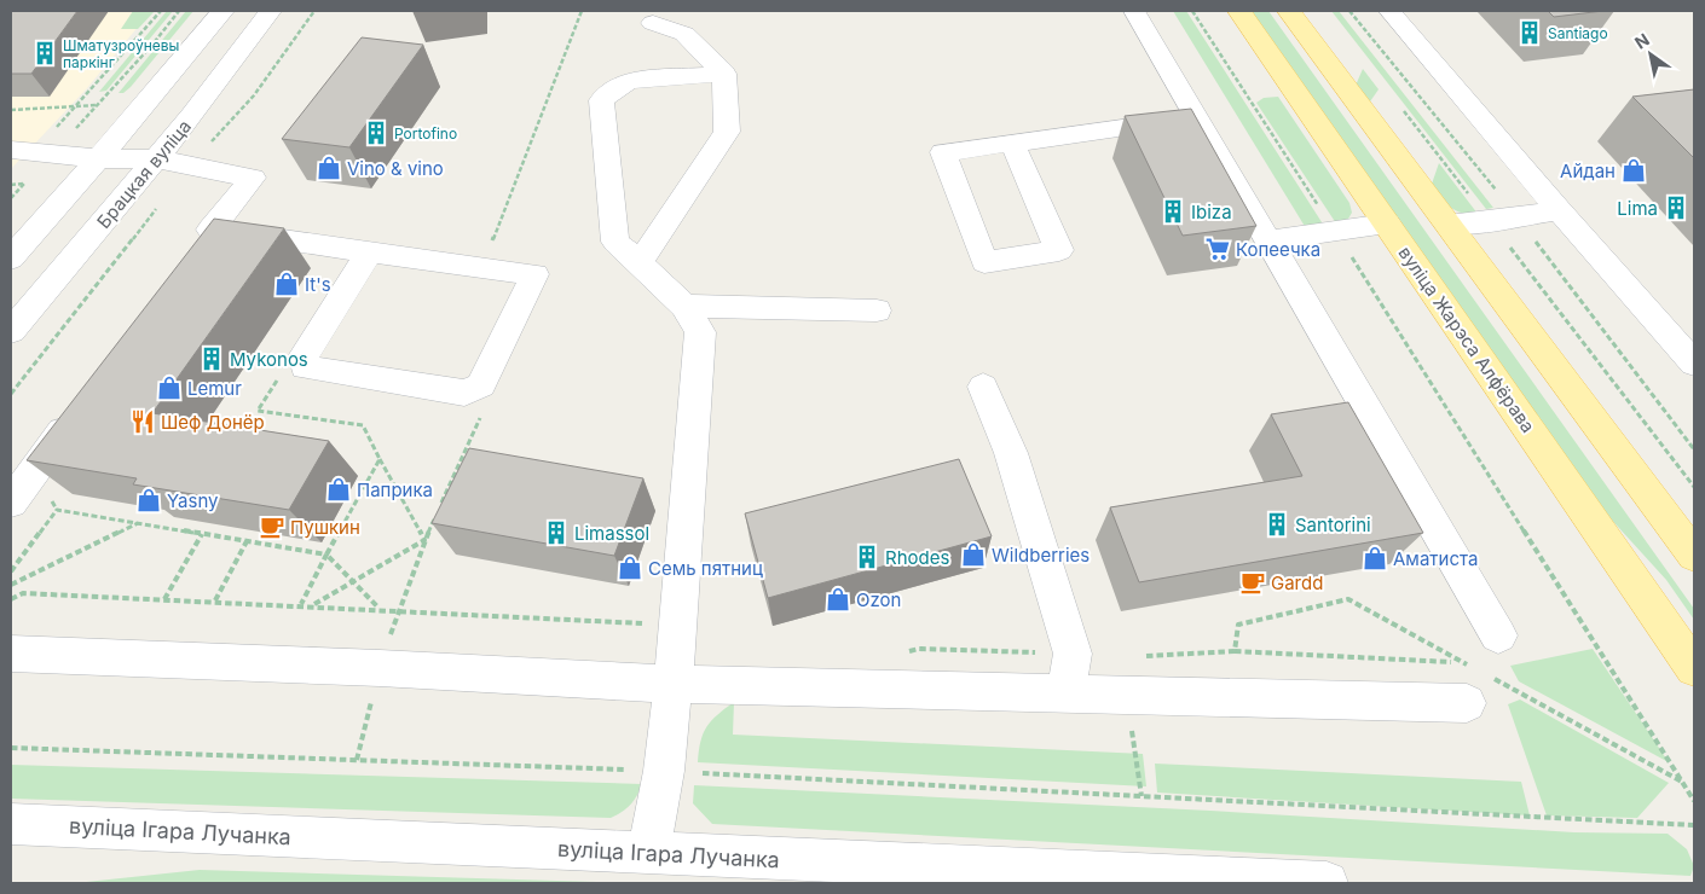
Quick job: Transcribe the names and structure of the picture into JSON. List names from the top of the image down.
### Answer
{
  "streets": {
    "main road": ["вуліца Жарэса Алфёрава"],
    "street": ["Брацкая вуліца", "вуліца Ігара Лучанка"]
  },
  "places": {
    "building": [
      "Santiago",
      "Шматузроўневы паркінг",
      "Portofino",
      "Lima",
      "Ibiza",
      "Mykonos",
      "Santorini",
      "Limassol",
      "Rhodes"
    ],
    "shop": [
      "Vino & vino",
      "Айдан",
      "It's",
      "Lemur",
      "Паприка",
      "Yasny",
      "Wildberries",
      "Аматиста",
      "Семь пятниц",
      "Ozon"
    ],
    "supermarket": ["Копеечка"],
    "restaurant": ["Шеф Донёр"],
    "cafe": ["Пушкин", "Gardd"]
  },
  "north": "top left"
}
